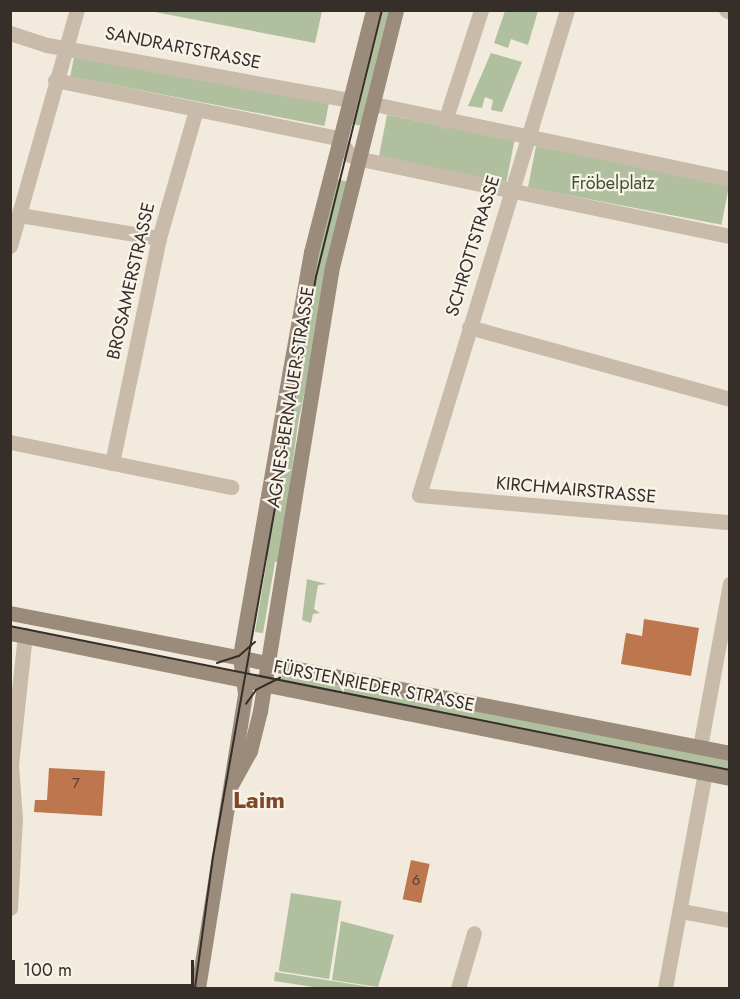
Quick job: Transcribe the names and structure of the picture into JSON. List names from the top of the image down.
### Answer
{
  "streets": {
    "main road": ["AGNES-BERNAUER-STRASSE", "FÜRSTENRIEDER STRASSE"],
    "street": [
      "SANDRARTSTRASSE",
      "SCHROTTSTRASSE",
      "BROSAMERSTRASSE",
      "KIRCHMAIRSTRASSE"
    ]
  },
  "crossings": [
    ["SANDRARTSTRASSE", "AGNES-BERNAUER-STRASSE"],
    ["SCHROTTSTRASSE", "KIRCHMAIRSTRASSE"],
    ["AGNES-BERNAUER-STRASSE", "FÜRSTENRIEDER STRASSE"]
  ],
  "districts": ["Laim"],
  "parks": ["Fröbelplatz"],
  "house_numbers": ["7", "6"],
  "scale_bar": "100 m"
}
